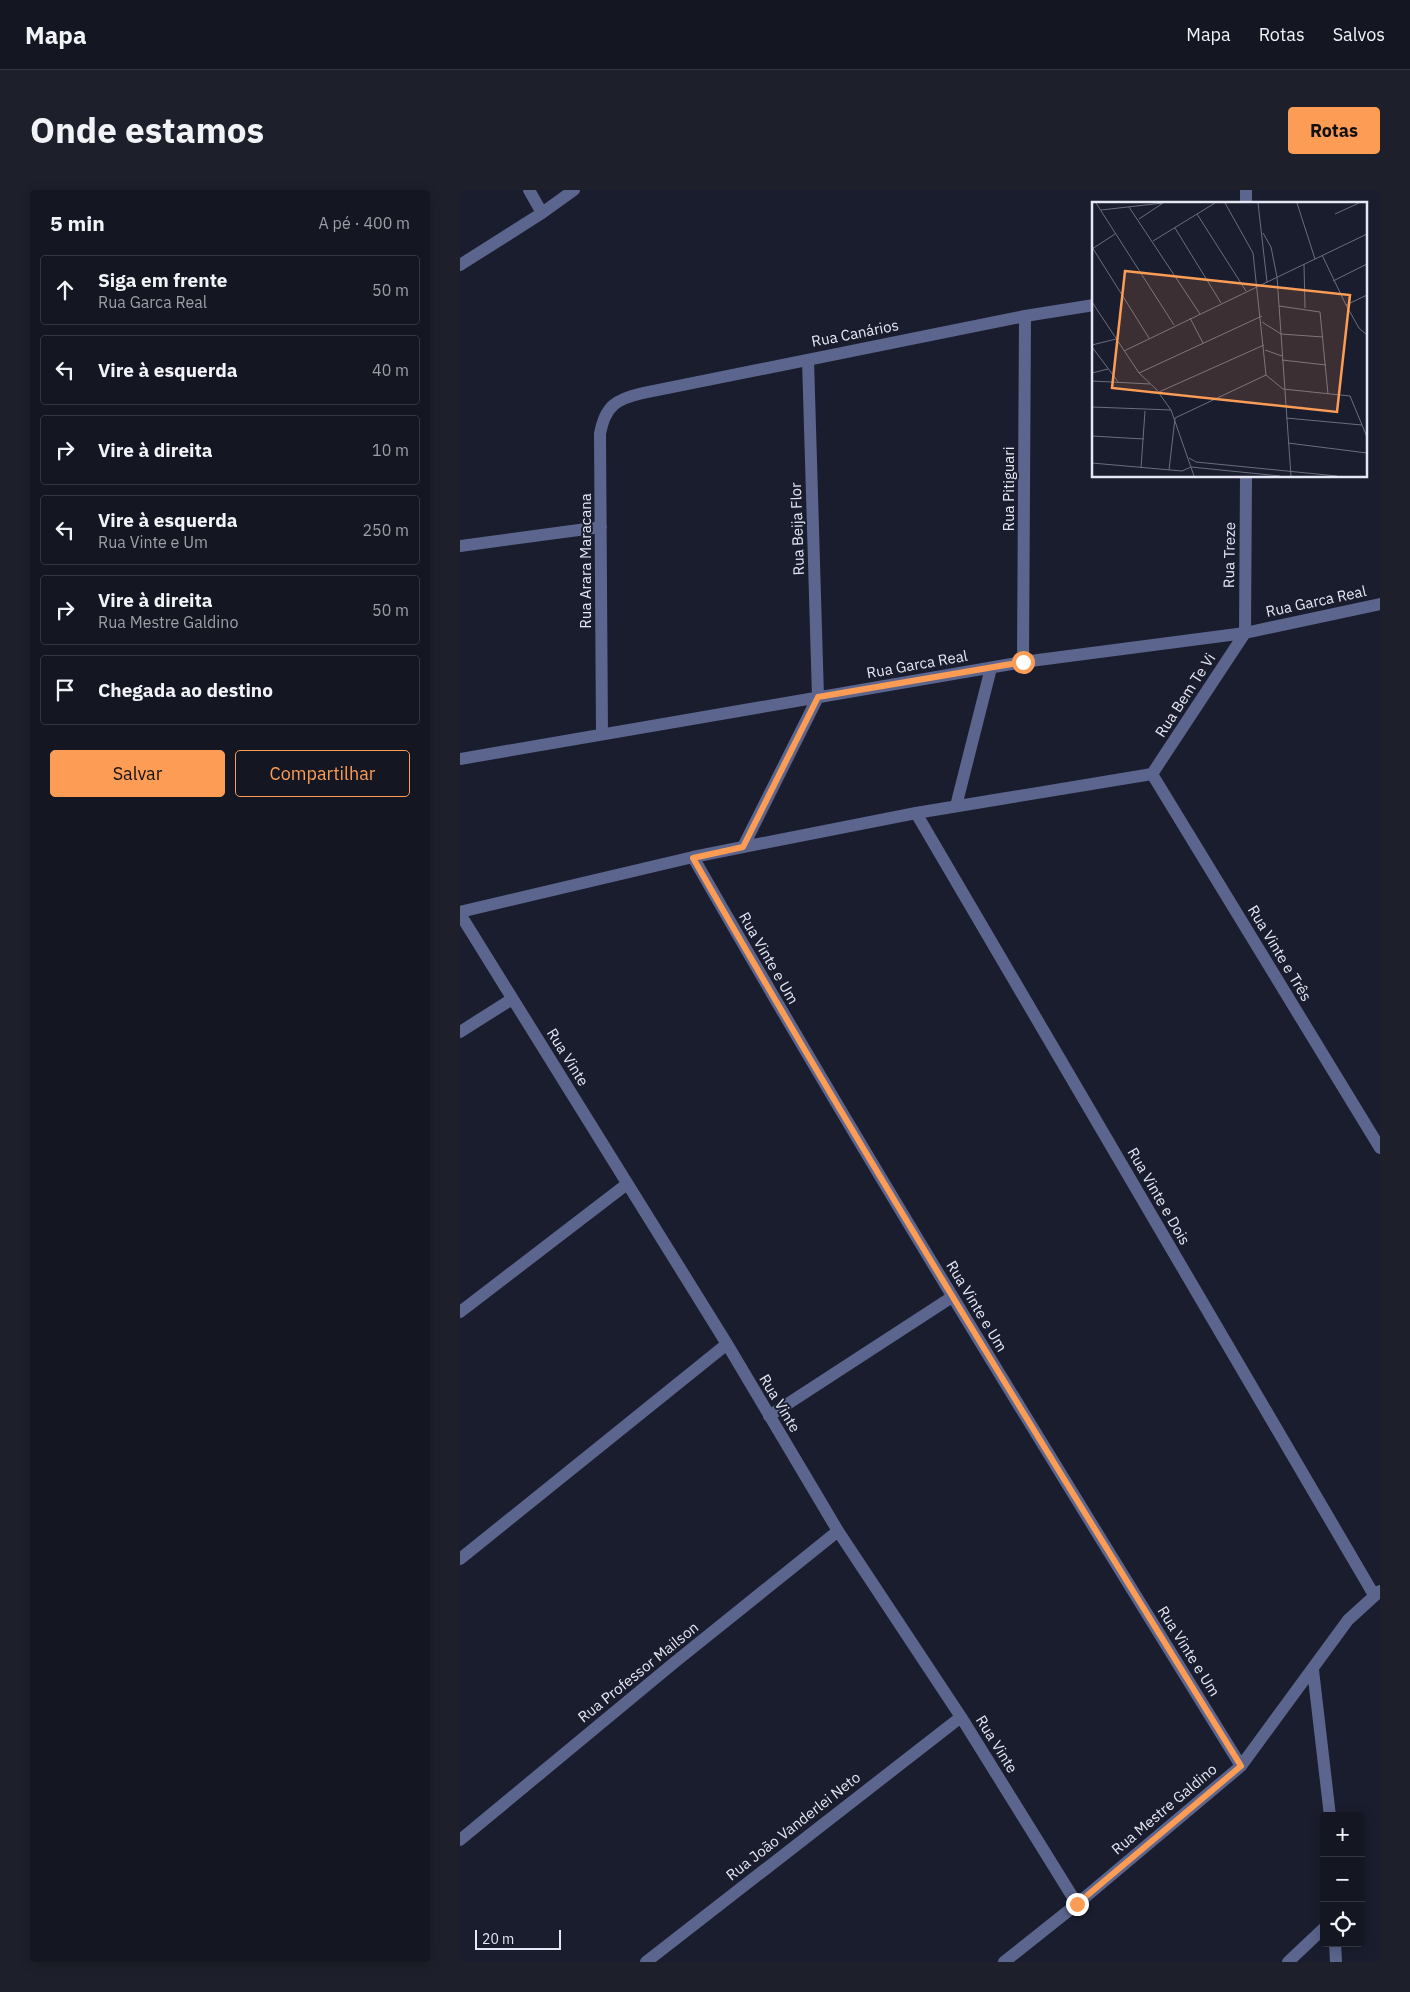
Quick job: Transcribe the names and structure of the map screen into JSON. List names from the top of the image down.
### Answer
{
  "streets": {
    "street": [
      "Rua Canários",
      "Rua Pitiguari",
      "Rua Beija Flor",
      "Rua Treze",
      "Rua Arara Maracana",
      "Rua Garca Real",
      "Rua Bem Te Vi",
      "Rua Vinte e Três",
      "Rua Vinte e Um",
      "Rua Vinte",
      "Rua Vinte e Dois",
      "Rua Professor Mailson",
      "Rua Mestre Galdino",
      "Rua João Vanderlei Neto"
    ]
  },
  "crossings": [
    ["Rua Canários", "Rua Pitiguari"],
    ["Rua Canários", "Rua Beija Flor"],
    ["Rua Canários", "Rua Arara Maracana"],
    ["Rua Pitiguari", "Rua Garca Real"],
    ["Rua Beija Flor", "Rua Garca Real"],
    ["Rua Treze", "Rua Garca Real"],
    ["Rua Treze", "Rua Bem Te Vi"],
    ["Rua Arara Maracana", "Rua Garca Real"],
    ["Rua Garca Real", "Rua Bem Te Vi"],
    ["Rua Bem Te Vi", "Rua Vinte e Três"],
    ["Rua Vinte e Um", "Rua Mestre Galdino"],
    ["Rua Vinte", "Rua Professor Mailson"],
    ["Rua Vinte", "Rua Mestre Galdino"],
    ["Rua Vinte", "Rua João Vanderlei Neto"],
    ["Rua Vinte e Dois", "Rua Mestre Galdino"]
  ],
  "scale_bar": "20 m",
  "page": {
    "header": "Mapa",
    "nav": ["Mapa", "Rotas", "Salvos"],
    "title": "Onde estamos",
    "buttons": [
      "Rotas",
      ["Salvar", "Compartilhar"]
    ],
    "heading": ["5 min", "A pé · 400 m"],
    "list": [
      ["Siga em frente", "Rua Garca Real", "50 m"],
      ["Vire à esquerda", "40 m"],
      ["Vire à direita", "10 m"],
      ["Vire à esquerda", "Rua Vinte e Um", "250 m"],
      ["Vire à direita", "Rua Mestre Galdino", "50 m"],
      "Chegada ao destino"
    ],
    "map_buttons": ["+", "−"],
    "scale": "20 m"
  }
}
